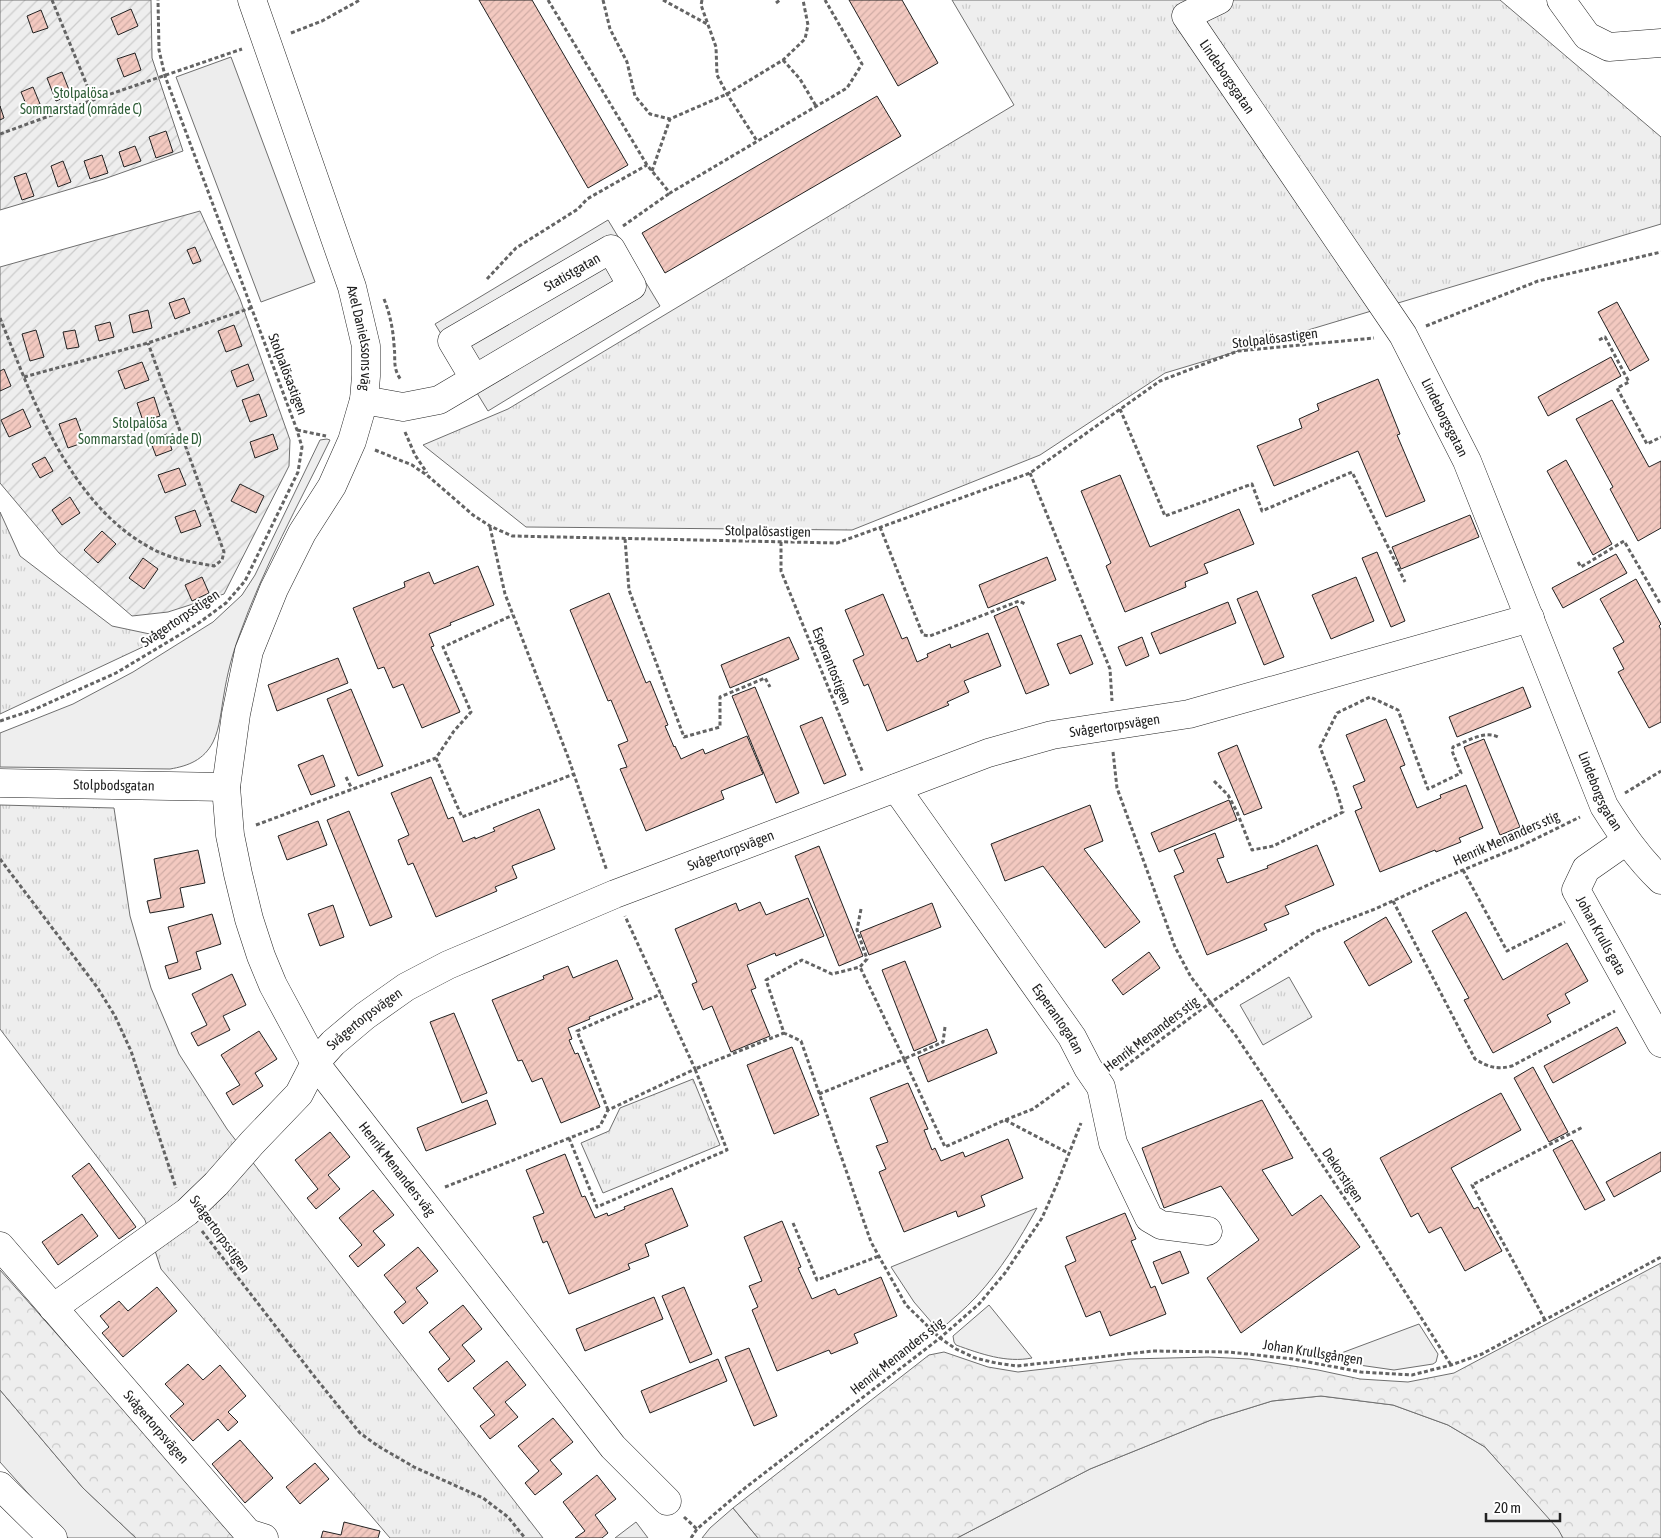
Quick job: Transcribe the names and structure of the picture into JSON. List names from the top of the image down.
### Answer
{
  "streets": {
    "street": [
      "Lindeborgsgatan",
      "Statistgatan",
      "Axel Danielssons väg",
      "Svågertorpsvägen",
      "Stolpbodsgatan",
      "Johan Krulls gata",
      "Esperantogatan",
      "Henrik Menanders väg"
    ],
    "path": [
      "Stolpalösastigen",
      "Svågertorpsstigen",
      "Esperantostigen",
      "Henrik Menanders stig",
      "Dekorstigen",
      "Johan Krullsgången"
    ]
  },
  "crossings": [
    ["Lindeborgsgatan", "Stolpalösastigen"],
    ["Lindeborgsgatan", "Svågertorpsvägen"],
    ["Lindeborgsgatan", "Henrik Menanders stig"],
    ["Lindeborgsgatan", "Johan Krulls gata"],
    ["Statistgatan", "Axel Danielssons väg"],
    ["Stolpalösastigen", "Axel Danielssons väg"],
    ["Stolpalösastigen", "Svågertorpsstigen"],
    ["Stolpalösastigen", "Esperantostigen"],
    ["Axel Danielssons väg", "Stolpbodsgatan"],
    ["Axel Danielssons väg", "Henrik Menanders väg"],
    ["Svågertorpsstigen", "Svågertorpsvägen"],
    ["Esperantostigen", "Svågertorpsvägen"],
    ["Esperantostigen", "Esperantogatan"],
    ["Svågertorpsvägen", "Esperantogatan"],
    ["Svågertorpsvägen", "Henrik Menanders väg"],
    ["Stolpbodsgatan", "Henrik Menanders väg"],
    ["Henrik Menanders stig", "Esperantogatan"],
    ["Henrik Menanders stig", "Dekorstigen"],
    ["Henrik Menanders stig", "Johan Krullsgången"],
    ["Dekorstigen", "Johan Krullsgången"]
  ],
  "parks": ["Stolpalösa Sommarstad (område C)", "Stolpalösa Sommarstad (område D)"],
  "scale_bar": "20 m"
}
